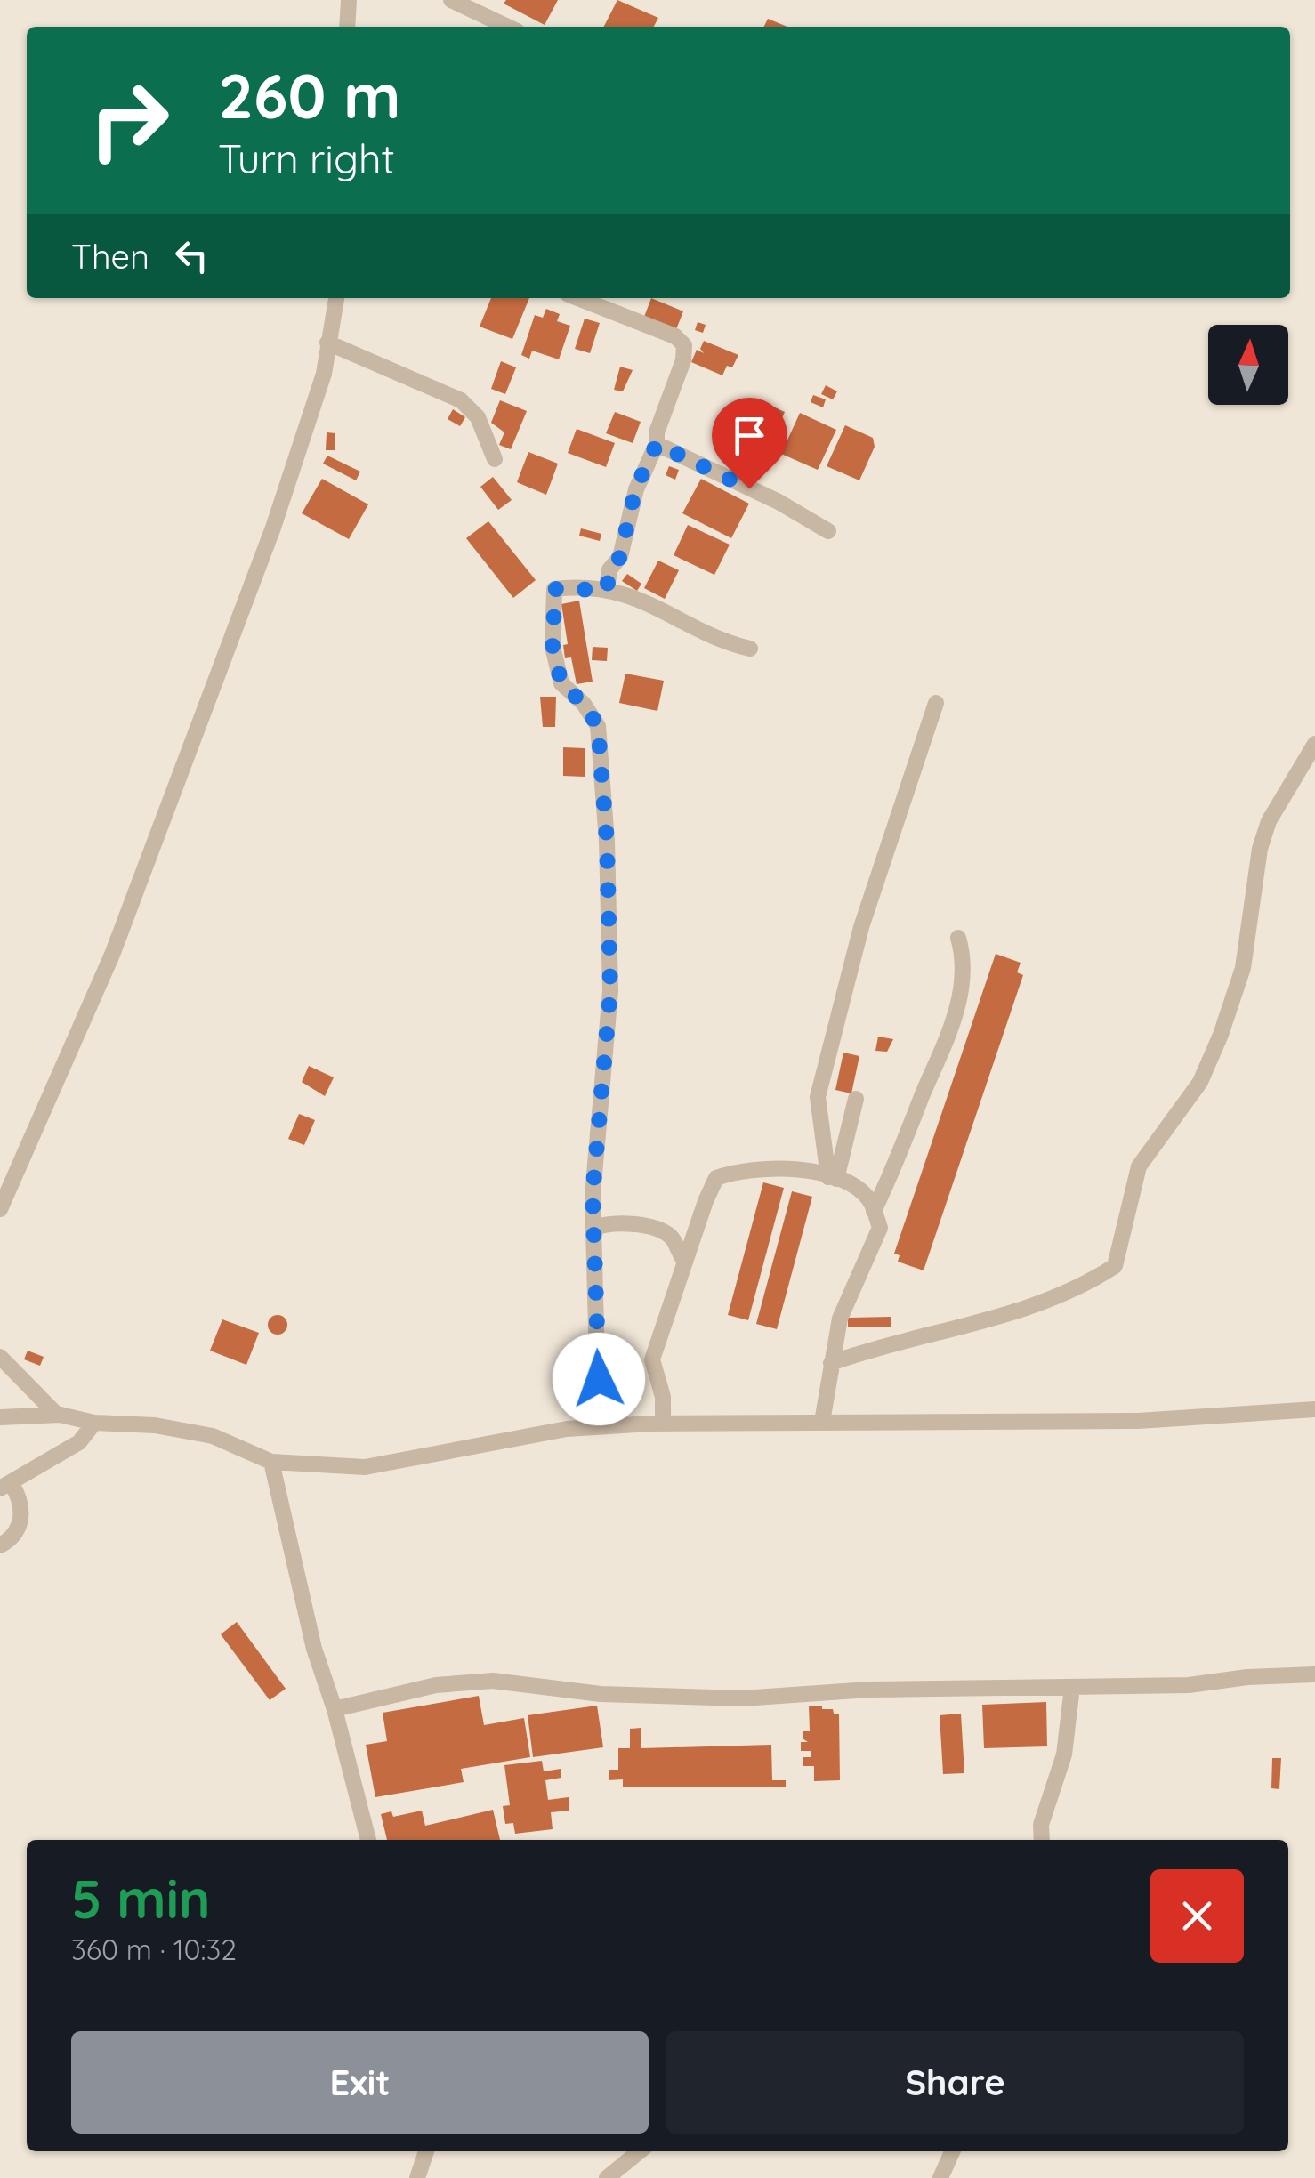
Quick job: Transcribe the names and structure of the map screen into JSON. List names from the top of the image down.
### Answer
{
  "north": "top",
  "page": {
    "turn": ["260 m", "Turn right"],
    "then": "Then",
    "heading": ["5 min", "360 m · 10:32"],
    "buttons": ["Exit", "Share"]
  }
}
